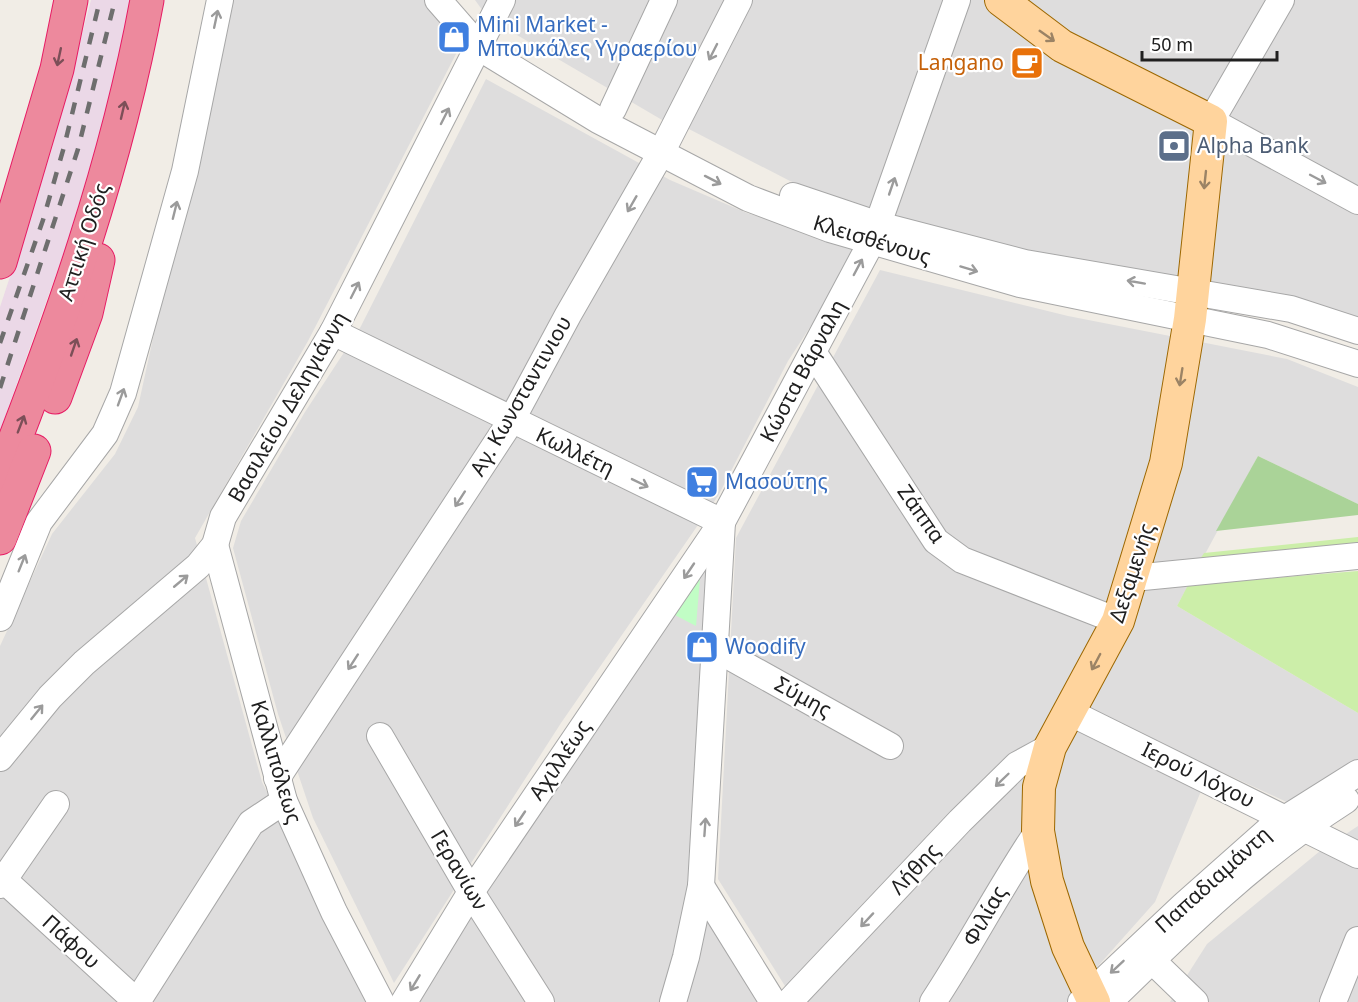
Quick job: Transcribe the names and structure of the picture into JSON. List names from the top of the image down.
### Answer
{
  "streets": {
    "highway": ["Αττική Οδός"],
    "main road": ["Δεξαμενής"],
    "street": [
      "Κλεισθένους",
      "Κώστα Βάρναλη",
      "Αγ. Κωνσταντινιου",
      "Βασιλείου Δεληγιάννη",
      "Κωλλέτη",
      "Ζάππα",
      "Σύμης",
      "Αχιλλέως",
      "Καλλιπόλεως",
      "Ιερού Λόχου",
      "Λήθης",
      "Γερανίων",
      "Παπαδιαμάντη",
      "Φιλίας",
      "Πάφου"
    ]
  },
  "crossings": [
    ["Κλεισθένους", "Κώστα Βάρναλη"],
    ["Κλεισθένους", "Αγ. Κωνσταντινιου"],
    ["Κλεισθένους", "Βασιλείου Δεληγιάννη"],
    ["Κλεισθένους", "Δεξαμενής"],
    ["Κώστα Βάρναλη", "Κωλλέτη"],
    ["Κώστα Βάρναλη", "Ζάππα"],
    ["Κώστα Βάρναλη", "Σύμης"],
    ["Κώστα Βάρναλη", "Αχιλλέως"],
    ["Αγ. Κωνσταντινιου", "Κωλλέτη"],
    ["Αγ. Κωνσταντινιου", "Καλλιπόλεως"],
    ["Αγ. Κωνσταντινιου", "Πάφου"],
    ["Βασιλείου Δεληγιάννη", "Κωλλέτη"],
    ["Βασιλείου Δεληγιάννη", "Καλλιπόλεως"],
    ["Κωλλέτη", "Αχιλλέως"],
    ["Ζάππα", "Δεξαμενής"],
    ["Δεξαμενής", "Ιερού Λόχου"],
    ["Δεξαμενής", "Λήθης"],
    ["Δεξαμενής", "Παπαδιαμάντη"],
    ["Δεξαμενής", "Φιλίας"],
    ["Αχιλλέως", "Γερανίων"],
    ["Ιερού Λόχου", "Παπαδιαμάντη"]
  ],
  "one_way": [
    "Κώστα Βάρναλη",
    "Αγ. Κωνσταντινιου",
    "Κωλλέτη",
    "Δεξαμενής",
    "Αχιλλέως",
    "Λήθης"
  ],
  "places": {
    "shop": ["Mini Market - Μπουκάλες Υγραερίου", "Woodify"],
    "cafe": ["Langano"],
    "bank": ["Alpha Bank"],
    "supermarket": ["Μασούτης"]
  },
  "scale_bar": "50 m"
}
